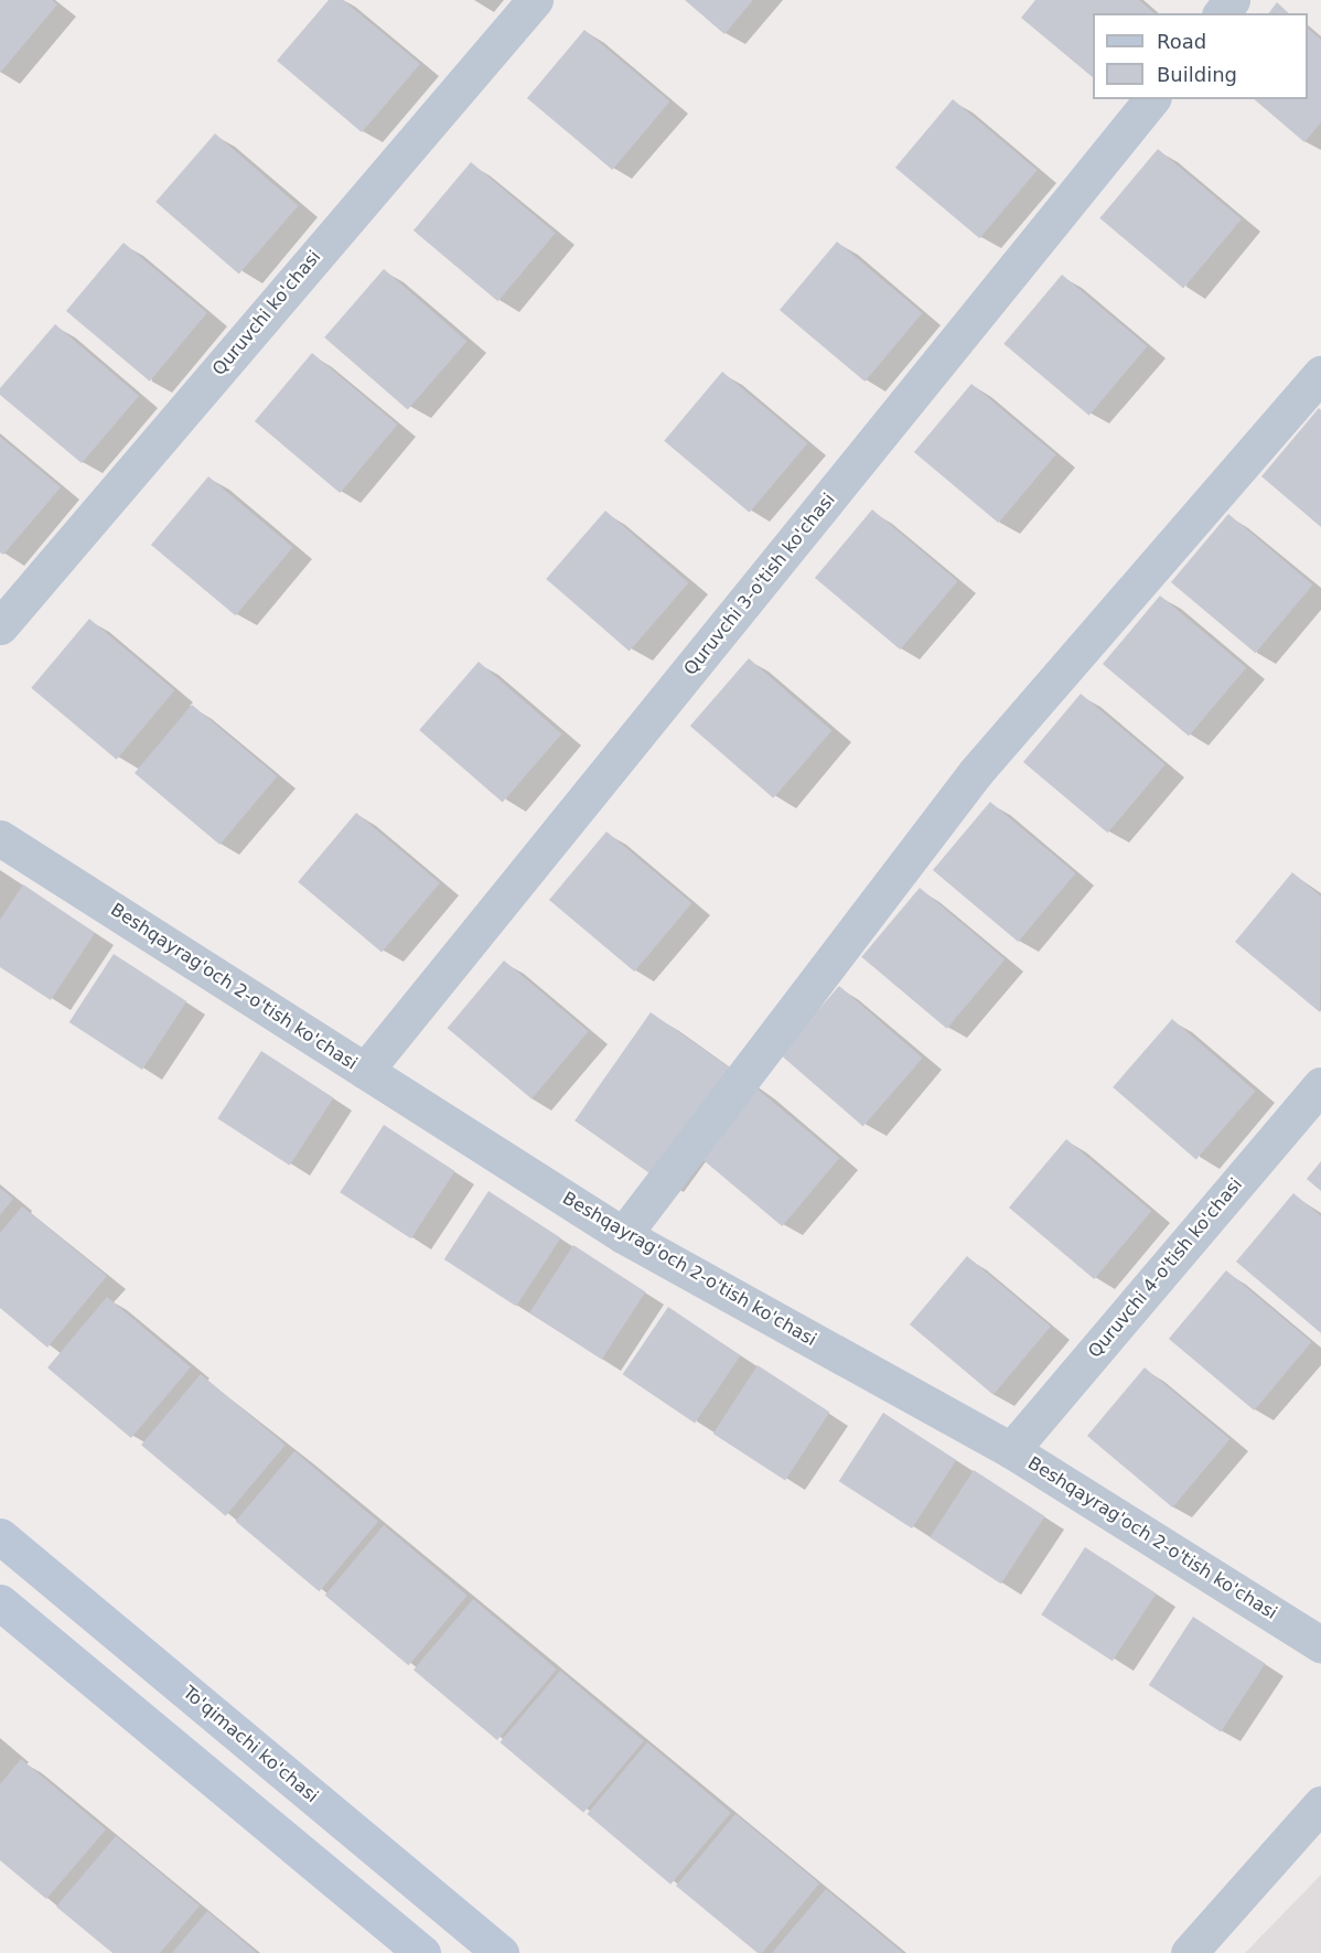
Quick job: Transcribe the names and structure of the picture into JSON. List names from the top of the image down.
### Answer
{
  "streets": {
    "main road": ["To'qimachi ko'chasi"],
    "street": [
      "Quruvchi ko'chasi",
      "Quruvchi 3-o'tish ko'chasi",
      "Beshqayrag'och 2-o'tish ko'chasi",
      "Quruvchi 4-o'tish ko'chasi"
    ]
  },
  "crossings": [
    ["Quruvchi 3-o'tish ko'chasi", "Beshqayrag'och 2-o'tish ko'chasi"],
    ["Beshqayrag'och 2-o'tish ko'chasi", "Quruvchi 4-o'tish ko'chasi"]
  ],
  "legend": ["Road", "Building"]
}
